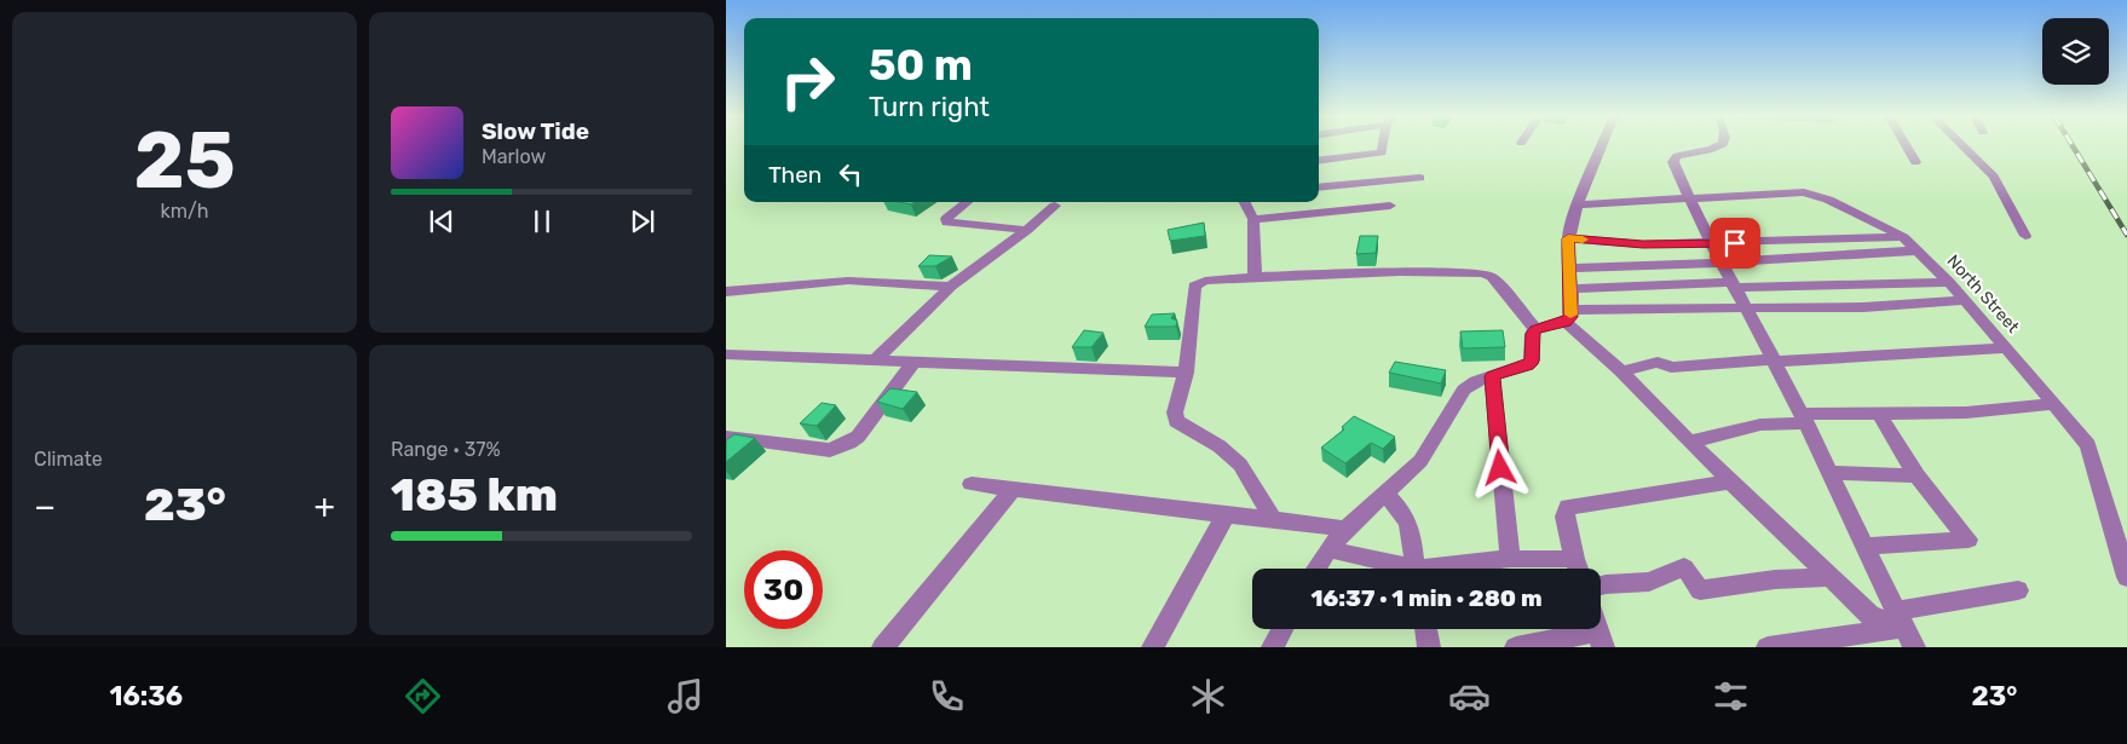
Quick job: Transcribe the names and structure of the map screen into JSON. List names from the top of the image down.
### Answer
{
  "streets": {
    "street": ["North Street"]
  },
  "page": {
    "tile": [
      ["25", "km/h"],
      "Climate",
      ["Range · 37%", "185 km"]
    ],
    "turn": ["50 m", "Turn right"],
    "song": ["Slow Tide", "Marlow"],
    "then": "Then",
    "heat": ["−", "23°", "+"],
    "limit": "30",
    "trip": "16:37 · 1 min · 280 m",
    "tabs": ["16:36", "23°"]
  }
}
